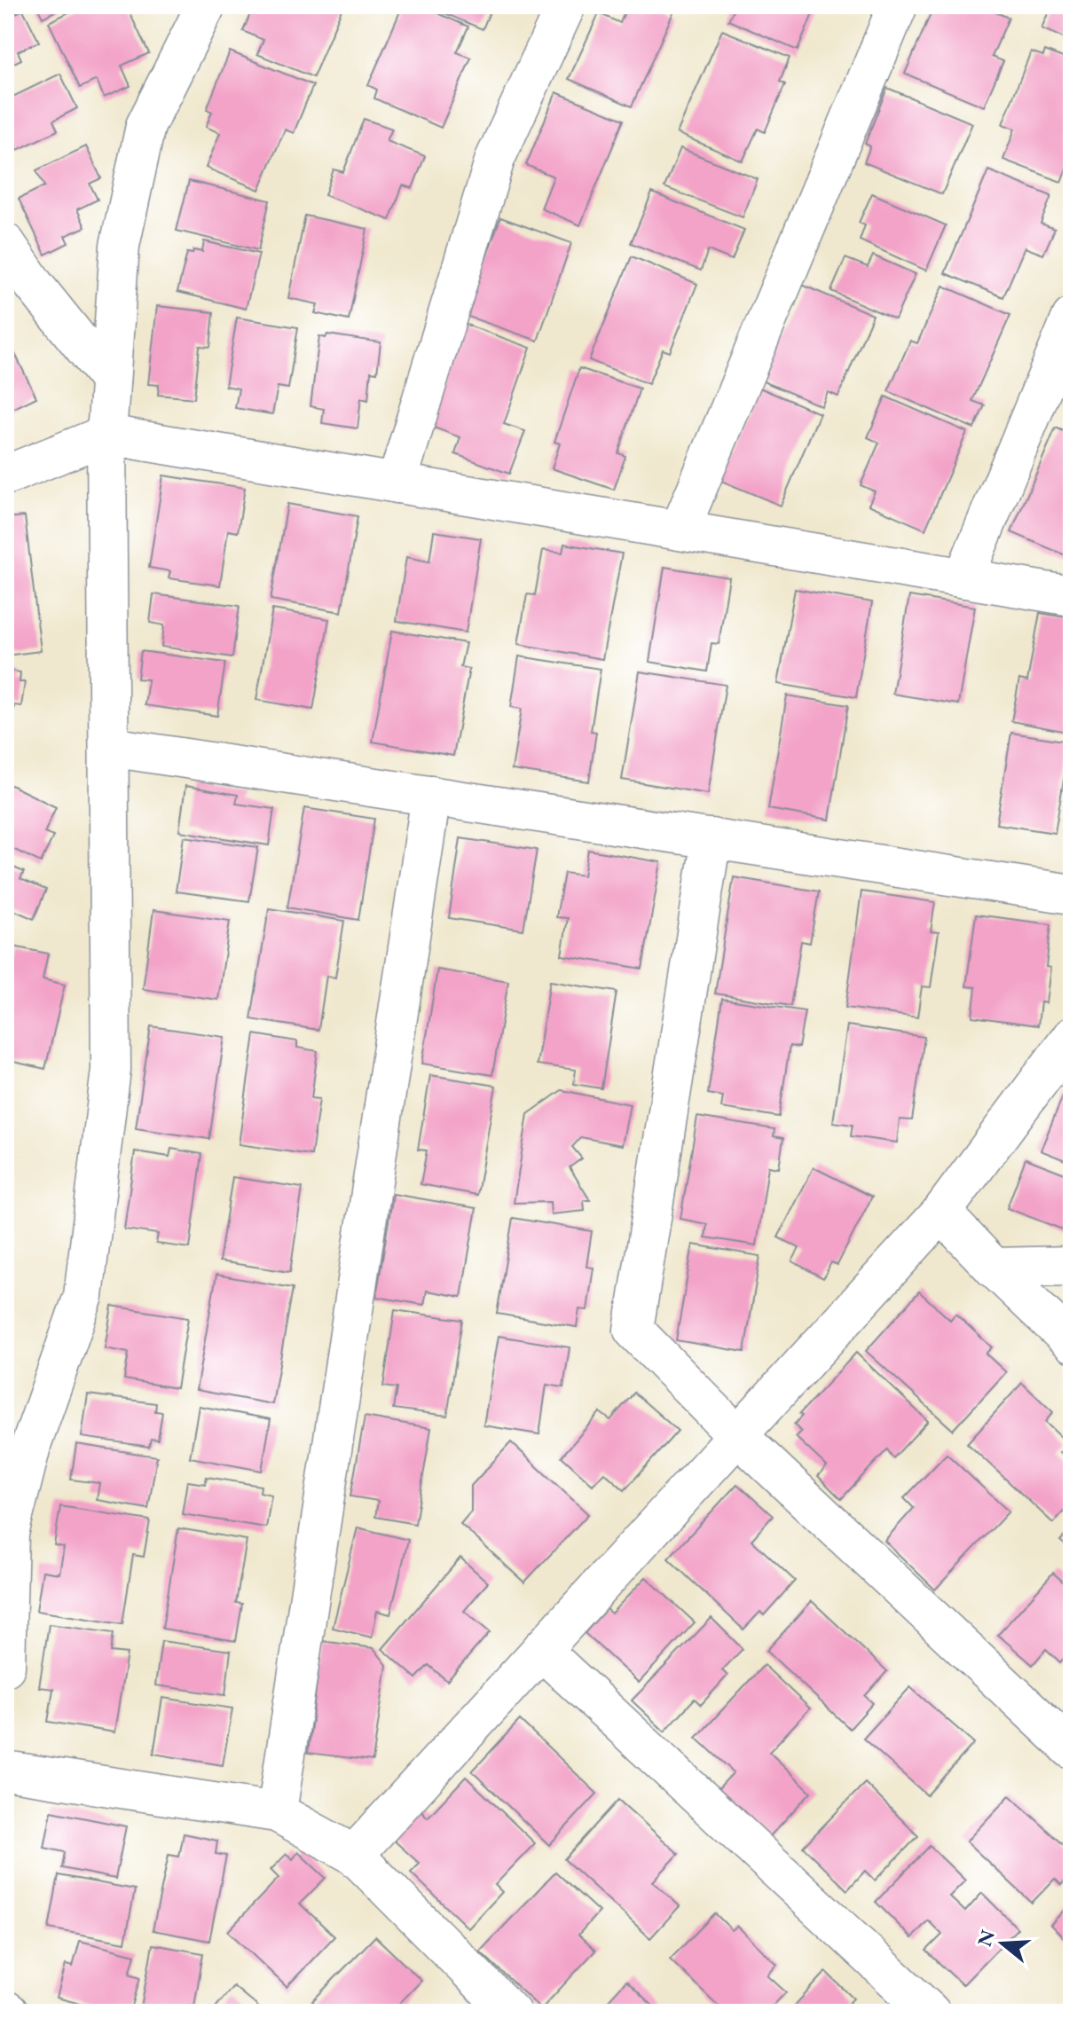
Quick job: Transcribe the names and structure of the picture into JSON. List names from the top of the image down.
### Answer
{
  "north": "left"
}
